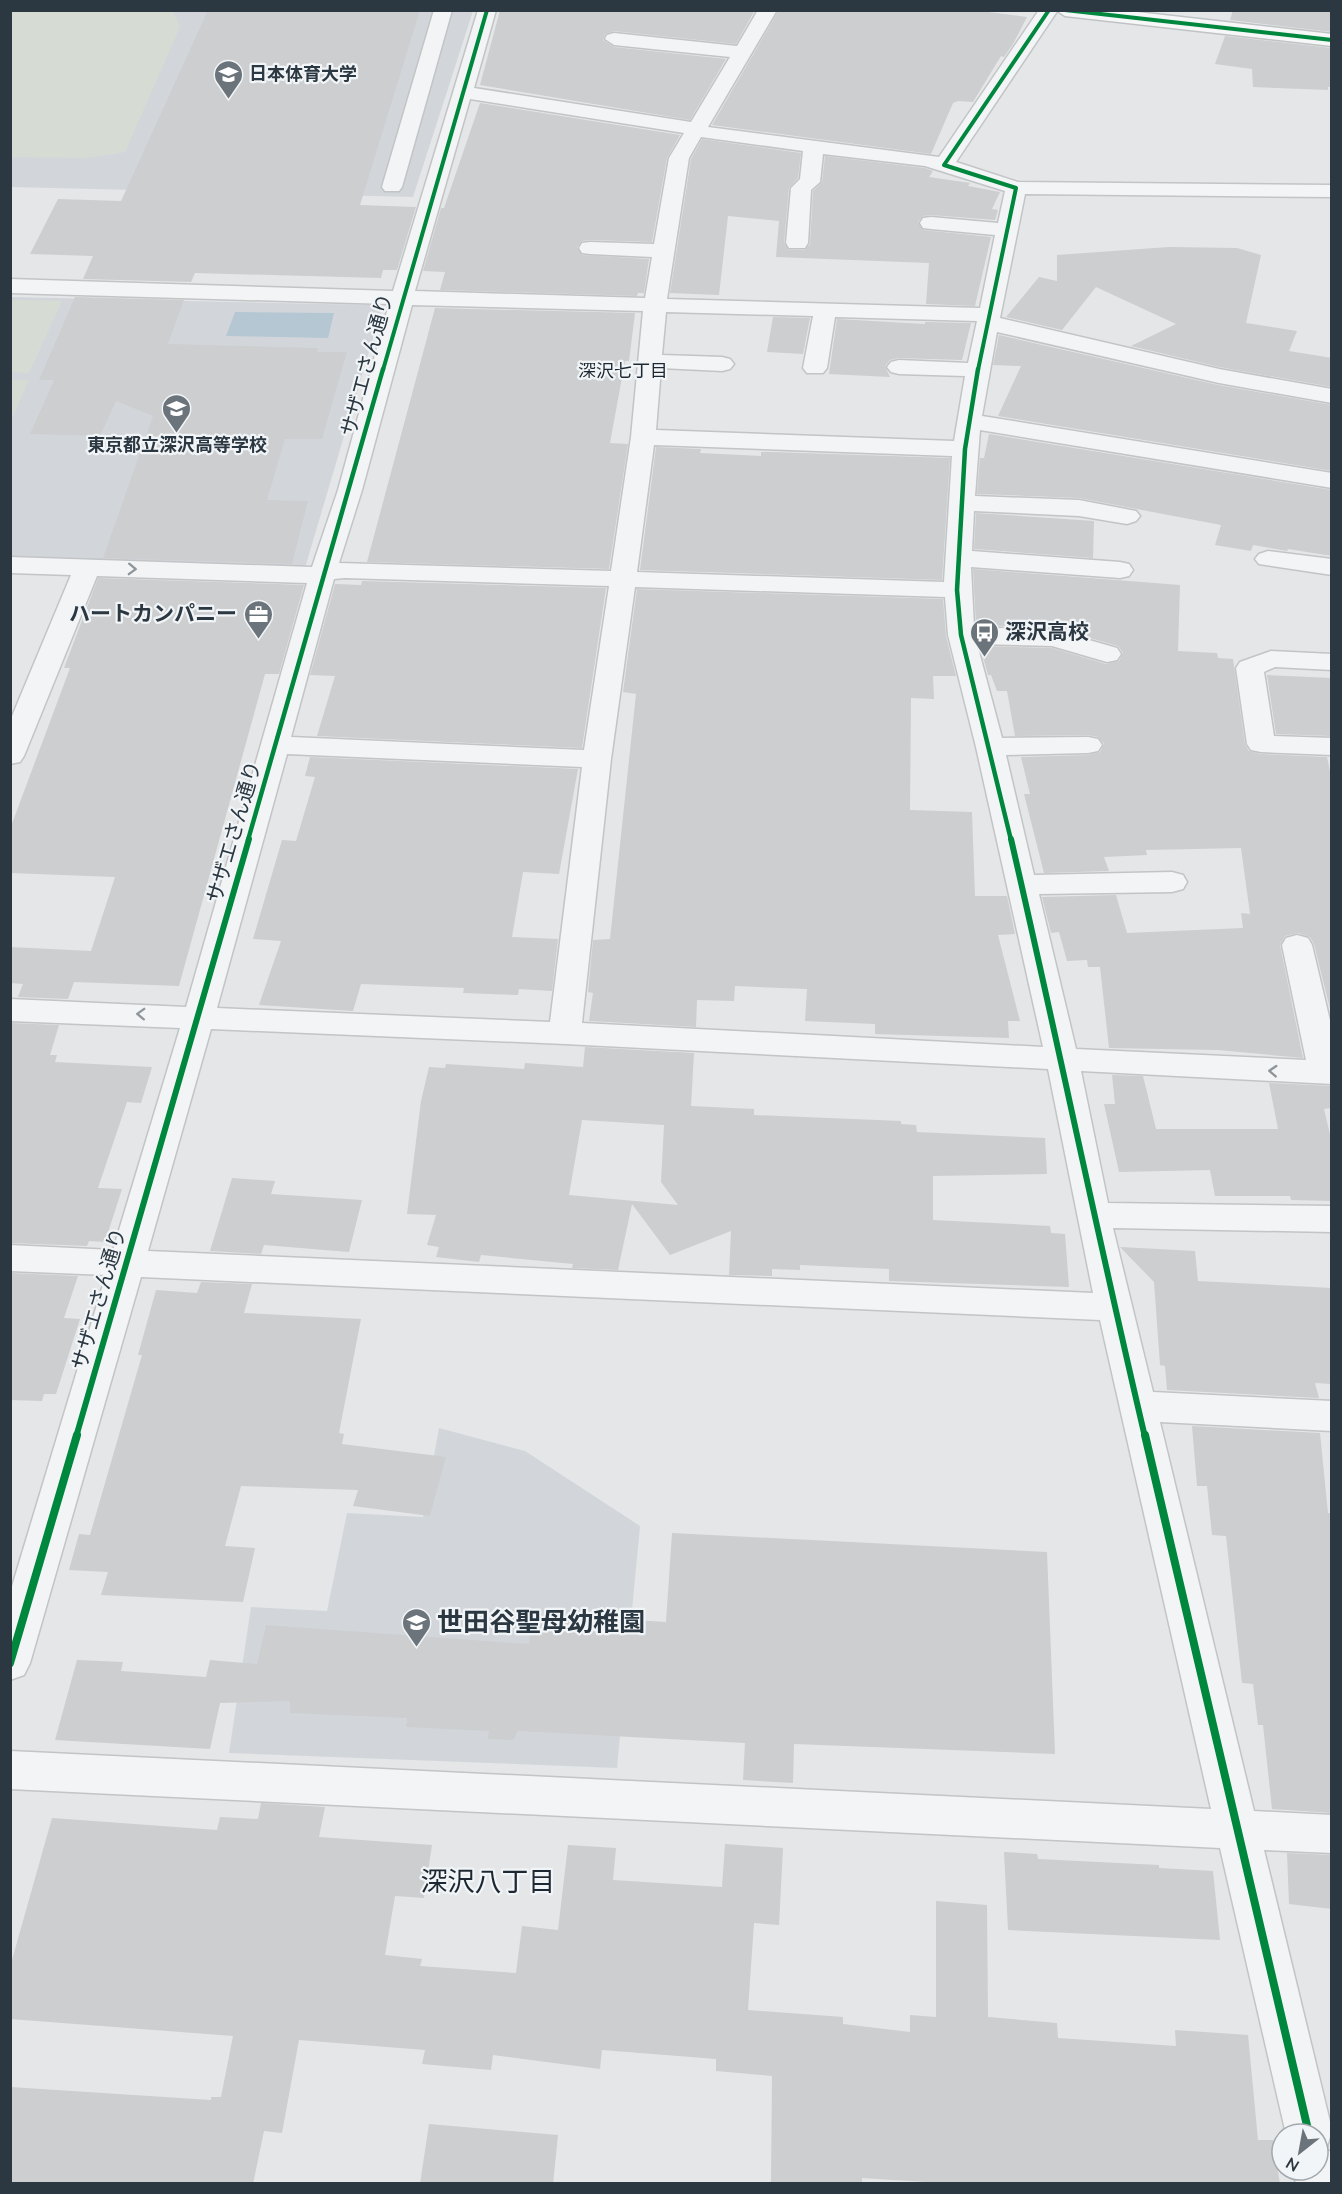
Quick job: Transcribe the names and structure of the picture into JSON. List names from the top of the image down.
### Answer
{
  "streets": {
    "street": ["サザエさん通り"]
  },
  "districts": ["深沢七丁目", "深沢八丁目"],
  "places": {
    "school or university": ["日本体育大学", "東京都立深沢高等学校", "世田谷聖母幼稚園"],
    "office": ["ハートカンパニー"],
    "bus stop": ["深沢高校"]
  },
  "north": "bottom left"
}
